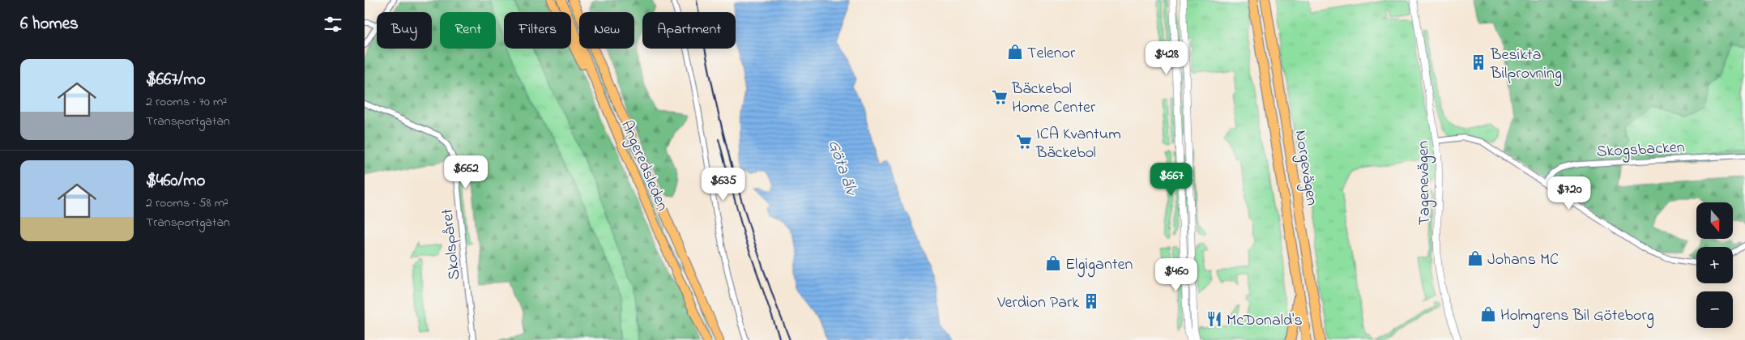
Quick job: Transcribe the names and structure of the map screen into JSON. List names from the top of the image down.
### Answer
{
  "streets": {
    "highway": ["Angeredsleden", "Norgevägen"],
    "street": ["Skogsbacken", "Tagenevägen", "Skolspåret"]
  },
  "water": ["Göta älv"],
  "places": {
    "shop": [
      "Telenor",
      "Johans MC",
      "Elgiganten",
      "Holmgrens Bil Göteborg"
    ],
    "building": ["Besikta Bilprovning", "Verdion Park"],
    "supermarket": ["Bäckebol Home Center", "ICA Kvantum Bäckebol"],
    "restaurant": ["McDonald's"]
  },
  "north": "bottom",
  "page": {
    "heading": "6 homes",
    "chip": [
      "Buy",
      "Rent",
      "Filters",
      "New",
      "Apartment"
    ],
    "price": [
      "$428",
      "$662",
      "$667",
      "$635",
      "$720",
      "$460"
    ],
    "list": [
      {
        "name": "$667/mo",
        "note": "2 rooms · 70 m² · Transportgatan"
      },
      {
        "name": "$460/mo",
        "note": "2 rooms · 58 m² · Transportgatan"
      }
    ],
    "map_buttons": ["+", "−"]
  }
}
